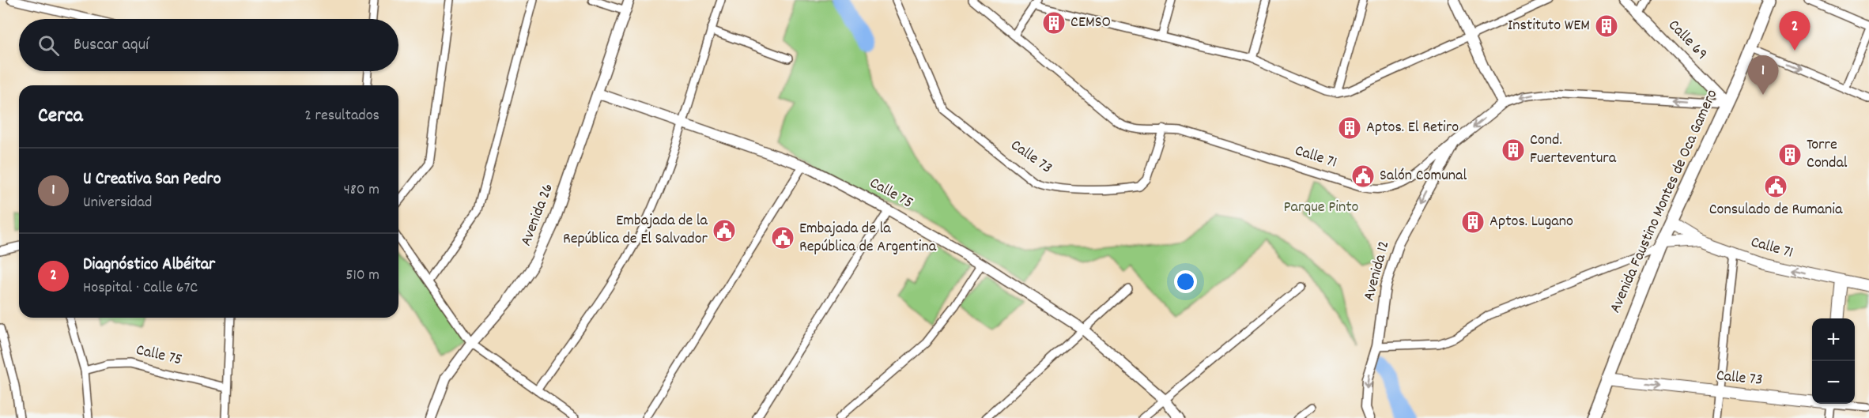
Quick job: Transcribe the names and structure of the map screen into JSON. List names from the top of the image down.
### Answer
{
  "streets": {
    "highway": ["Avenida Faustino Montes de Oca Gamero"],
    "main road": ["Calle 73", "Calle 71"],
    "street": [
      "Calle 69",
      "Calle 75",
      "Avenida 26",
      "Avenida 12"
    ]
  },
  "crossings": [
    ["Calle 69", "Calle 71"],
    ["Calle 69", "Avenida Faustino Montes de Oca Gamero"],
    ["Calle 73", "Calle 71"],
    ["Calle 73", "Avenida Faustino Montes de Oca Gamero"],
    ["Calle 71", "Avenida Faustino Montes de Oca Gamero"],
    ["Calle 71", "Avenida 12"],
    ["Calle 75", "Avenida 26"]
  ],
  "one_way": ["Calle 71", "Avenida 12"],
  "parks": ["Parque Pinto"],
  "places": {
    "building": [
      "CEMSO",
      "Instituto WEM",
      "Aptos. El Retiro",
      "Cond. Fuerteventura",
      "Torre Condal",
      "Aptos. Lugano"
    ],
    "public building": [
      "Salón Comunal",
      "Consulado de Rumania",
      "Embajada de la República de El Salvador",
      "Embajada de la República de Argentina"
    ]
  },
  "page": {
    "pins": ["2", "1"],
    "search": "Buscar aquí",
    "heading": ["Cerca", "2 resultados"],
    "list": [
      {
        "mark": "1",
        "name": "U Creativa San Pedro",
        "note": "Universidad",
        "value": "480 m"
      },
      {
        "mark": "2",
        "name": "Diagnóstico Albéitar",
        "note": "Hospital · Calle 67C",
        "value": "510 m"
      }
    ],
    "map_buttons": ["+", "−"]
  }
}
